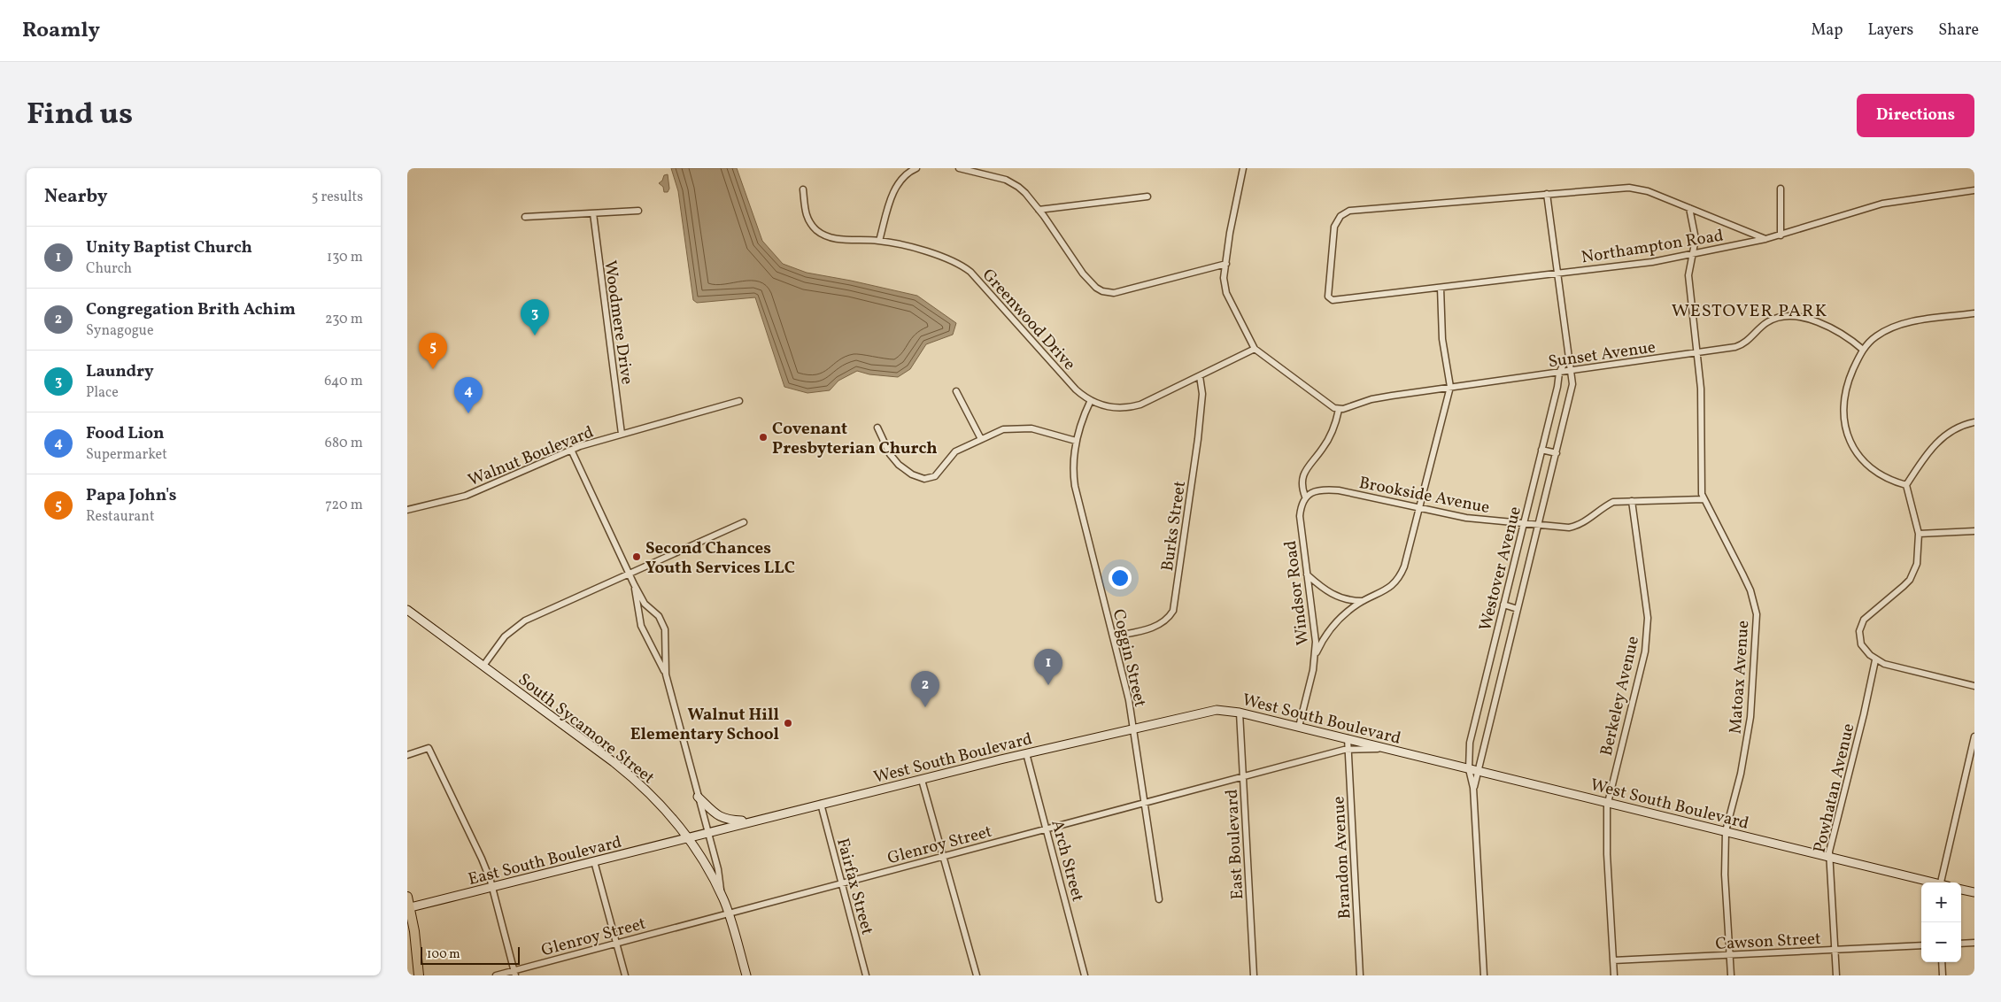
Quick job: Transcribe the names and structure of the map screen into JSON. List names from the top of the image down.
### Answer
{
  "streets": {
    "street": [
      "Northampton Road",
      "Greenwood Drive",
      "Woodmere Drive",
      "Sunset Avenue",
      "Walnut Boulevard",
      "Brookside Avenue",
      "Burks Street",
      "Westover Avenue",
      "Windsor Road",
      "Coggin Street",
      "Matoax Avenue",
      "Berkeley Avenue",
      "West South Boulevard",
      "South Sycamore Street",
      "Powhatan Avenue",
      "Glenroy Street",
      "East Boulevard",
      "Brandon Avenue",
      "East South Boulevard",
      "Arch Street",
      "Fairfax Street",
      "Cawson Street"
    ]
  },
  "crossings": [
    ["Northampton Road", "Westover Avenue"],
    ["Northampton Road", "Matoax Avenue"],
    ["Greenwood Drive", "Burks Street"],
    ["Greenwood Drive", "Coggin Street"],
    ["Woodmere Drive", "Walnut Boulevard"],
    ["Sunset Avenue", "Westover Avenue"],
    ["Sunset Avenue", "Matoax Avenue"],
    ["Brookside Avenue", "Westover Avenue"],
    ["Brookside Avenue", "Windsor Road"],
    ["Brookside Avenue", "Matoax Avenue"],
    ["Brookside Avenue", "Berkeley Avenue"],
    ["Burks Street", "Coggin Street"],
    ["Westover Avenue", "West South Boulevard"],
    ["Windsor Road", "West South Boulevard"],
    ["Coggin Street", "West South Boulevard"],
    ["Coggin Street", "Glenroy Street"],
    ["Matoax Avenue", "West South Boulevard"],
    ["Matoax Avenue", "Cawson Street"],
    ["Berkeley Avenue", "West South Boulevard"],
    ["Berkeley Avenue", "Cawson Street"],
    ["West South Boulevard", "South Sycamore Street"],
    ["West South Boulevard", "Powhatan Avenue"],
    ["West South Boulevard", "Glenroy Street"],
    ["West South Boulevard", "East Boulevard"],
    ["West South Boulevard", "Brandon Avenue"],
    ["West South Boulevard", "East South Boulevard"],
    ["West South Boulevard", "Arch Street"],
    ["West South Boulevard", "Fairfax Street"],
    ["South Sycamore Street", "Glenroy Street"],
    ["South Sycamore Street", "East South Boulevard"],
    ["Powhatan Avenue", "Cawson Street"],
    ["Glenroy Street", "East Boulevard"],
    ["Glenroy Street", "Brandon Avenue"],
    ["Glenroy Street", "Arch Street"],
    ["Glenroy Street", "Fairfax Street"]
  ],
  "districts": ["WESTOVER PARK"],
  "places": ["Covenant Presbyterian Church", "Second Chances Youth Services LLC", "Walnut Hill Elementary School"],
  "scale_bar": "100 m",
  "page": {
    "header": "Roamly",
    "nav": ["Map", "Layers", "Share"],
    "title": "Find us",
    "buttons": "Directions",
    "heading": ["Nearby", "5 results"],
    "list": [
      {
        "mark": "1",
        "name": "Unity Baptist Church",
        "note": "Church",
        "value": "130 m"
      },
      {
        "mark": "2",
        "name": "Congregation Brith Achim",
        "note": "Synagogue",
        "value": "230 m"
      },
      {
        "mark": "3",
        "name": "Laundry",
        "note": "Place",
        "value": "640 m"
      },
      {
        "mark": "4",
        "name": "Food Lion",
        "note": "Supermarket",
        "value": "680 m"
      },
      {
        "mark": "5",
        "name": "Papa John's",
        "note": "Restaurant",
        "value": "720 m"
      }
    ],
    "pins": [
      "3",
      "5",
      "4",
      "1",
      "2"
    ],
    "map_buttons": ["+", "−"],
    "scale": "100 m"
  }
}
